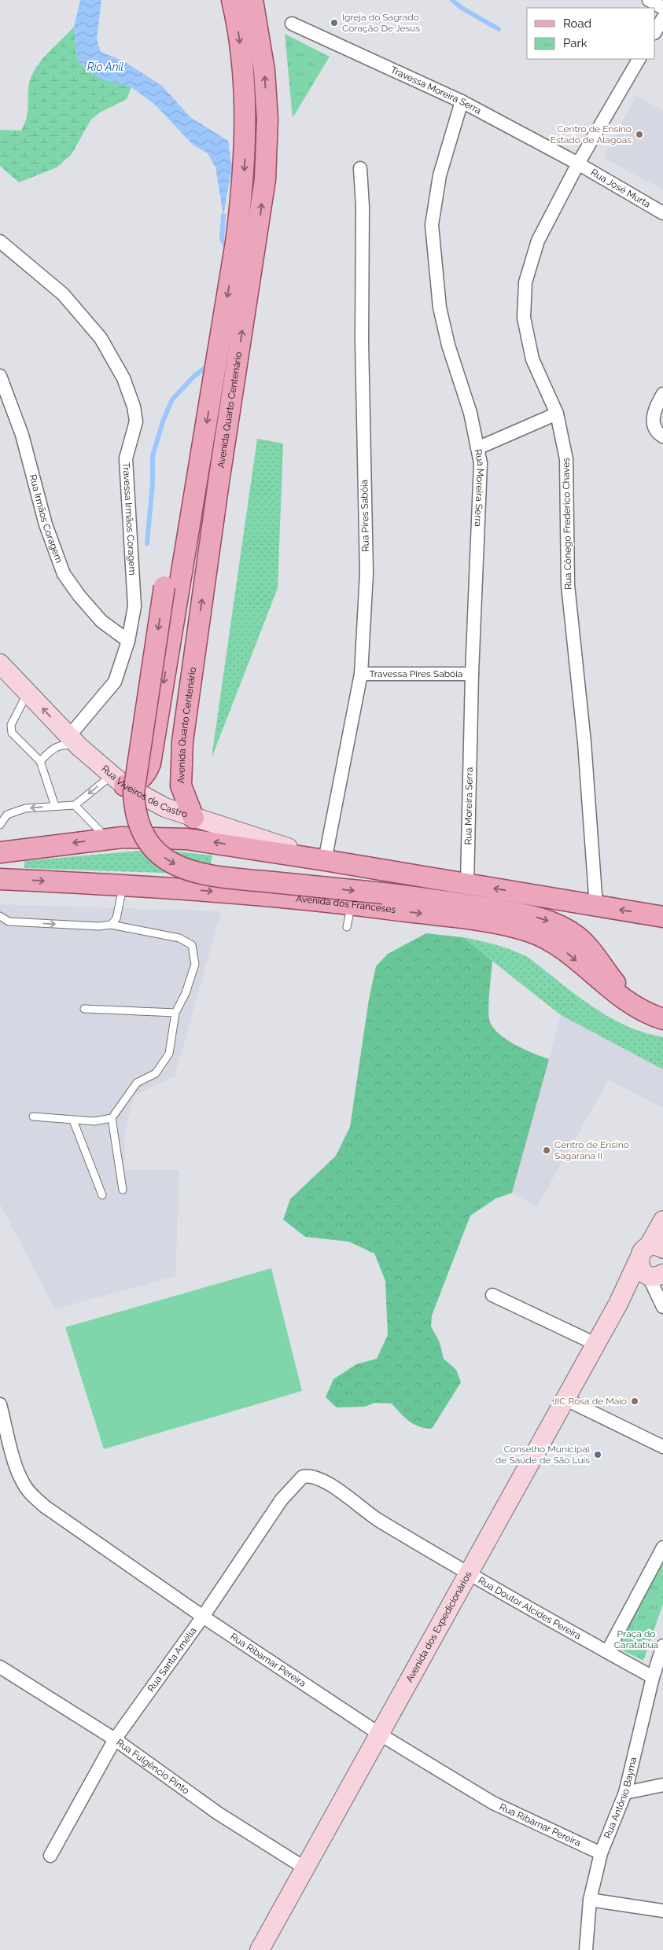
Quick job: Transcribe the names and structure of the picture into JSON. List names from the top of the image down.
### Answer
{
  "streets": {
    "main road": ["Avenida Quarto Centenário", "Avenida dos Franceses"],
    "street": [
      "Travessa Moreira Serra",
      "Rua José Murta",
      "Rua Moreira Serra",
      "Rua Píres Sabóia",
      "Rua Irmãos Coragem",
      "Travessa Irmãos Coragem",
      "Rua Cônego Frederico Chaves",
      "Travessa Pires Sabóia",
      "Rua Viveiros de Castro",
      "Rua Doutor Alcídes Pereira",
      "Avenida dos Expedicionários",
      "Rua Santa Amélia",
      "Rua Ribamar Pereira",
      "Rua Fulgêncio Pinto",
      "Rua Antônio Bayma"
    ]
  },
  "crossings": [
    ["Travessa Moreira Serra", "Rua José Murta"],
    ["Travessa Moreira Serra", "Rua Moreira Serra"],
    ["Travessa Moreira Serra", "Rua Cônego Frederico Chaves"],
    ["Rua José Murta", "Rua Cônego Frederico Chaves"],
    ["Avenida Quarto Centenário", "Rua Viveiros de Castro"],
    ["Rua Moreira Serra", "Travessa Pires Sabóia"],
    ["Rua Píres Sabóia", "Travessa Pires Sabóia"],
    ["Rua Píres Sabóia", "Rua Viveiros de Castro"],
    ["Rua Irmãos Coragem", "Travessa Irmãos Coragem"],
    ["Travessa Irmãos Coragem", "Rua Viveiros de Castro"],
    ["Rua Doutor Alcídes Pereira", "Avenida dos Expedicionários"],
    ["Rua Doutor Alcídes Pereira", "Rua Santa Amélia"],
    ["Rua Doutor Alcídes Pereira", "Rua Antônio Bayma"],
    ["Avenida dos Expedicionários", "Rua Ribamar Pereira"],
    ["Avenida dos Expedicionários", "Rua Fulgêncio Pinto"],
    ["Rua Santa Amélia", "Rua Ribamar Pereira"],
    ["Rua Santa Amélia", "Rua Fulgêncio Pinto"],
    ["Rua Ribamar Pereira", "Rua Antônio Bayma"]
  ],
  "water": ["Rio Anil"],
  "parks": ["Praça do Caratatiua"],
  "places": [
    "Igreja do Sagrado Coração De Jesus",
    "Centro de Ensino Estado de Alagoas",
    "Centro de Ensino Sagarana II",
    "JIC Rosa de Maio",
    "Conselho Municipal de Saúde de São Luís"
  ],
  "legend": ["Road", "Park"]
}
